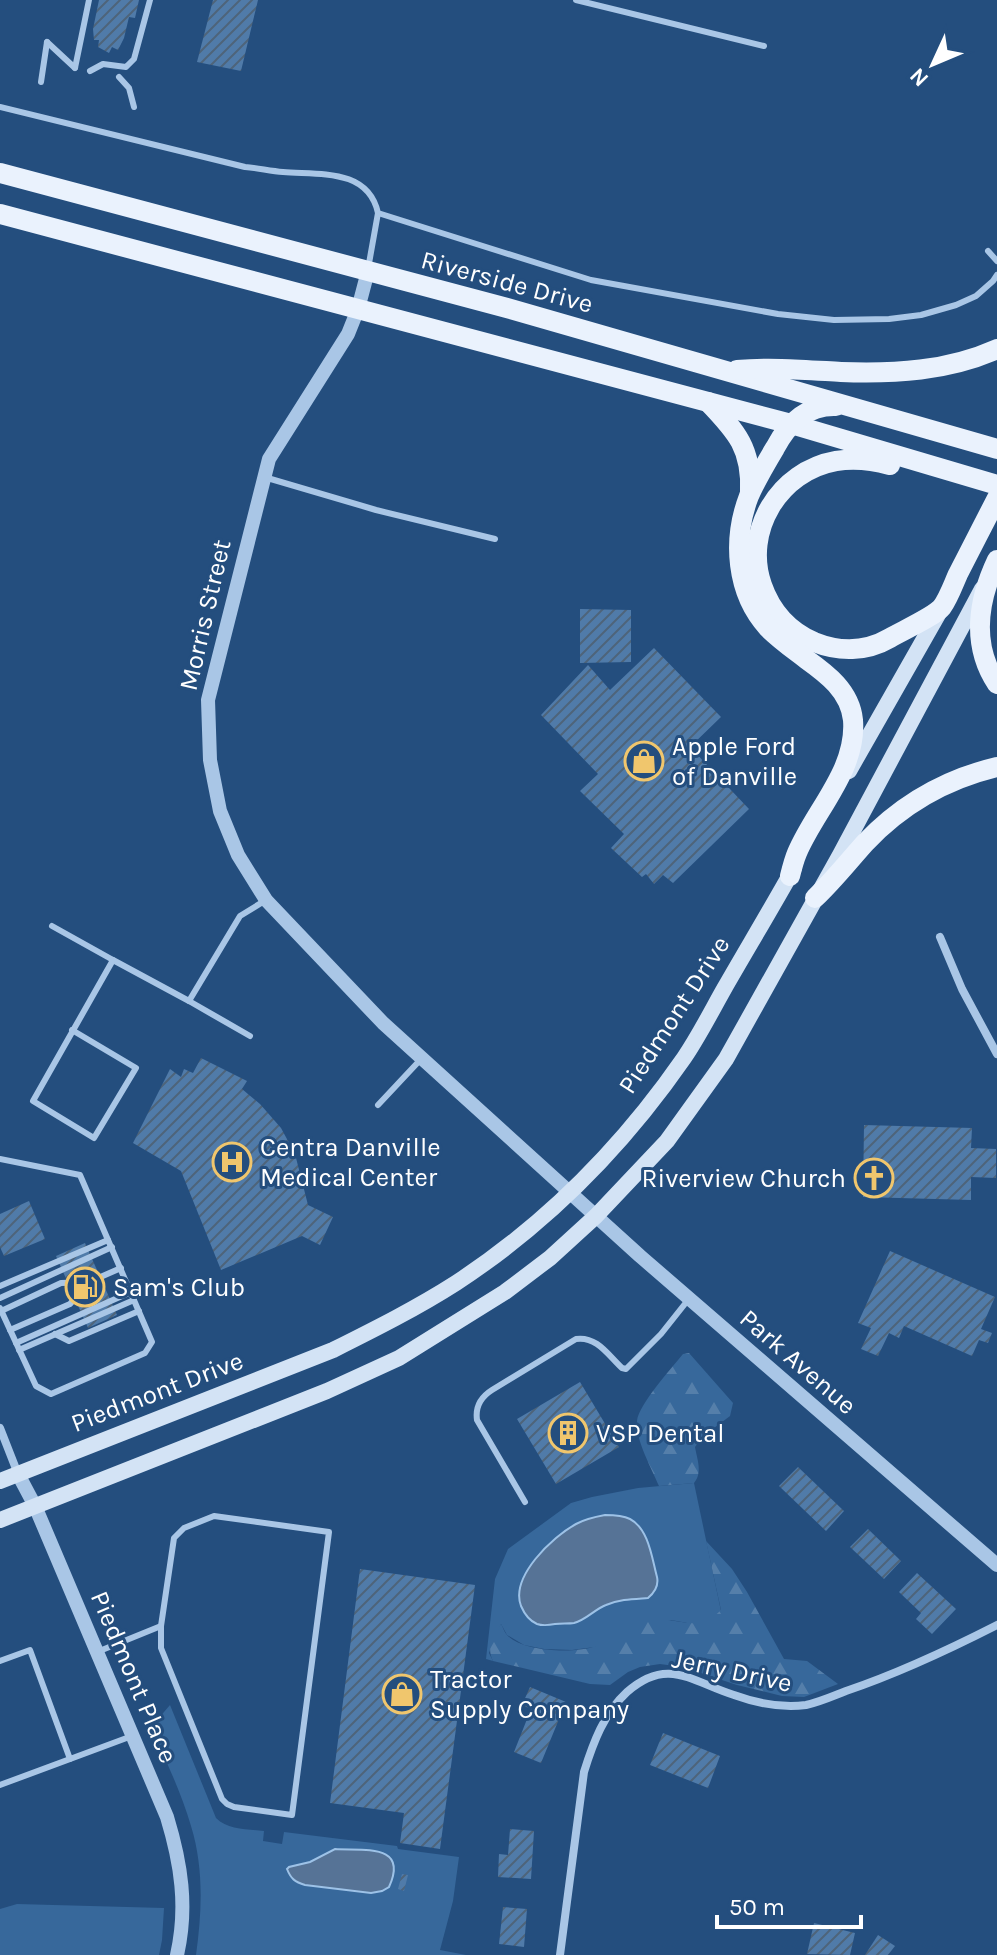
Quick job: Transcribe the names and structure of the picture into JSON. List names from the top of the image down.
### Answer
{
  "streets": {
    "main road": ["Riverside Drive", "Piedmont Drive"],
    "street": [
      "Morris Street",
      "Park Avenue",
      "Jerry Drive",
      "Piedmont Place"
    ]
  },
  "crossings": [
    ["Riverside Drive", "Morris Street"],
    ["Morris Street", "Piedmont Drive"],
    ["Morris Street", "Park Avenue"],
    ["Piedmont Drive", "Park Avenue"],
    ["Piedmont Drive", "Piedmont Place"]
  ],
  "places": {
    "shop": ["Apple Ford of Danville", "Tractor Supply Company"],
    "hospital": ["Centra Danville Medical Center"],
    "church": ["Riverview Church"],
    "fuel station": ["Sam's Club"],
    "building": ["VSP Dental"]
  },
  "scale_bar": "50 m",
  "north": "bottom left"
}
